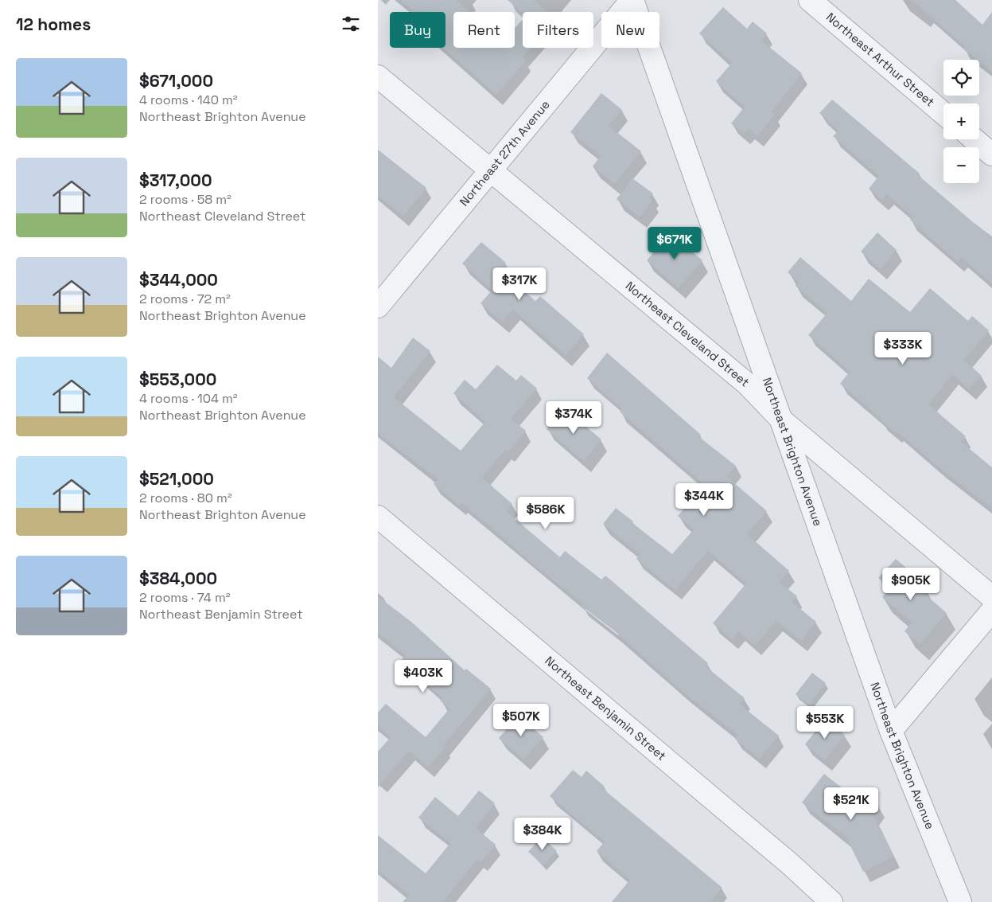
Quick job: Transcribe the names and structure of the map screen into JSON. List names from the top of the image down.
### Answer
{
  "streets": {
    "street": [
      "Northeast Arthur Street",
      "Northeast 27th Avenue",
      "Northeast Cleveland Street",
      "Northeast Brighton Avenue",
      "Northeast Benjamin Street"
    ]
  },
  "crossings": [
    ["Northeast 27th Avenue", "Northeast Cleveland Street"],
    ["Northeast 27th Avenue", "Northeast Brighton Avenue"],
    ["Northeast Cleveland Street", "Northeast Brighton Avenue"]
  ],
  "page": {
    "heading": "12 homes",
    "chip": [
      "Buy",
      "Rent",
      "Filters",
      "New"
    ],
    "list": [
      {
        "name": "$671,000",
        "note": "4 rooms · 140 m² · Northeast Brighton Avenue"
      },
      {
        "name": "$317,000",
        "note": "2 rooms · 58 m² · Northeast Cleveland Street"
      },
      {
        "name": "$344,000",
        "note": "2 rooms · 72 m² · Northeast Brighton Avenue"
      },
      {
        "name": "$553,000",
        "note": "4 rooms · 104 m² · Northeast Brighton Avenue"
      },
      {
        "name": "$521,000",
        "note": "2 rooms · 80 m² · Northeast Brighton Avenue"
      },
      {
        "name": "$384,000",
        "note": "2 rooms · 74 m² · Northeast Benjamin Street"
      }
    ],
    "map_buttons": ["+", "−"],
    "price": [
      "$671K",
      "$317K",
      "$333K",
      "$374K",
      "$344K",
      "$586K",
      "$905K",
      "$403K",
      "$507K",
      "$553K",
      "$521K",
      "$384K"
    ]
  }
}
